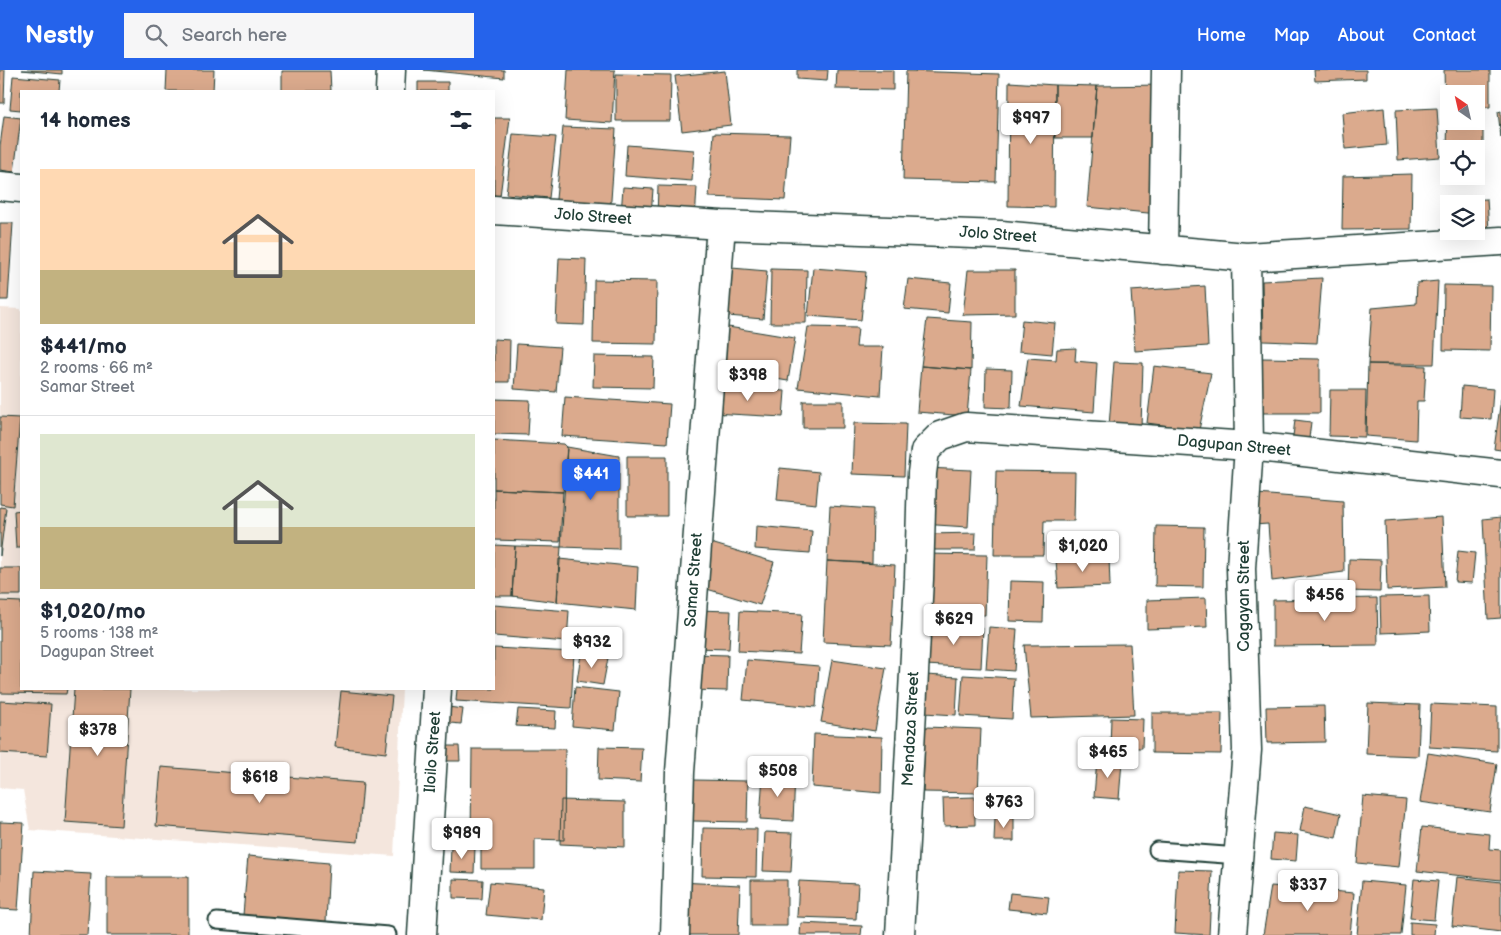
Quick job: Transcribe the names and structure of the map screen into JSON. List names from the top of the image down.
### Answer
{
  "streets": {
    "street": [
      "Jolo Street",
      "Dagupan Street",
      "Samar Street",
      "Cagayan Street",
      "Mendoza Street",
      "Iloilo Street"
    ]
  },
  "crossings": [
    ["Jolo Street", "Samar Street"],
    ["Jolo Street", "Cagayan Street"],
    ["Dagupan Street", "Cagayan Street"],
    ["Dagupan Street", "Mendoza Street"]
  ],
  "north": "top left",
  "page": {
    "header": "Nestly",
    "search": "Search here",
    "nav": [
      "Home",
      "Map",
      "About",
      "Contact"
    ],
    "heading": "14 homes",
    "price": [
      "$997",
      "$398",
      "$441",
      "$1,020",
      "$456",
      "$629",
      "$932",
      "$378",
      "$465",
      "$508",
      "$618",
      "$763",
      "$989",
      "$337"
    ],
    "list": [
      {
        "name": "$441/mo",
        "note": "2 rooms · 66 m² · Samar Street"
      },
      {
        "name": "$1,020/mo",
        "note": "5 rooms · 138 m² · Dagupan Street"
      }
    ]
  }
}
